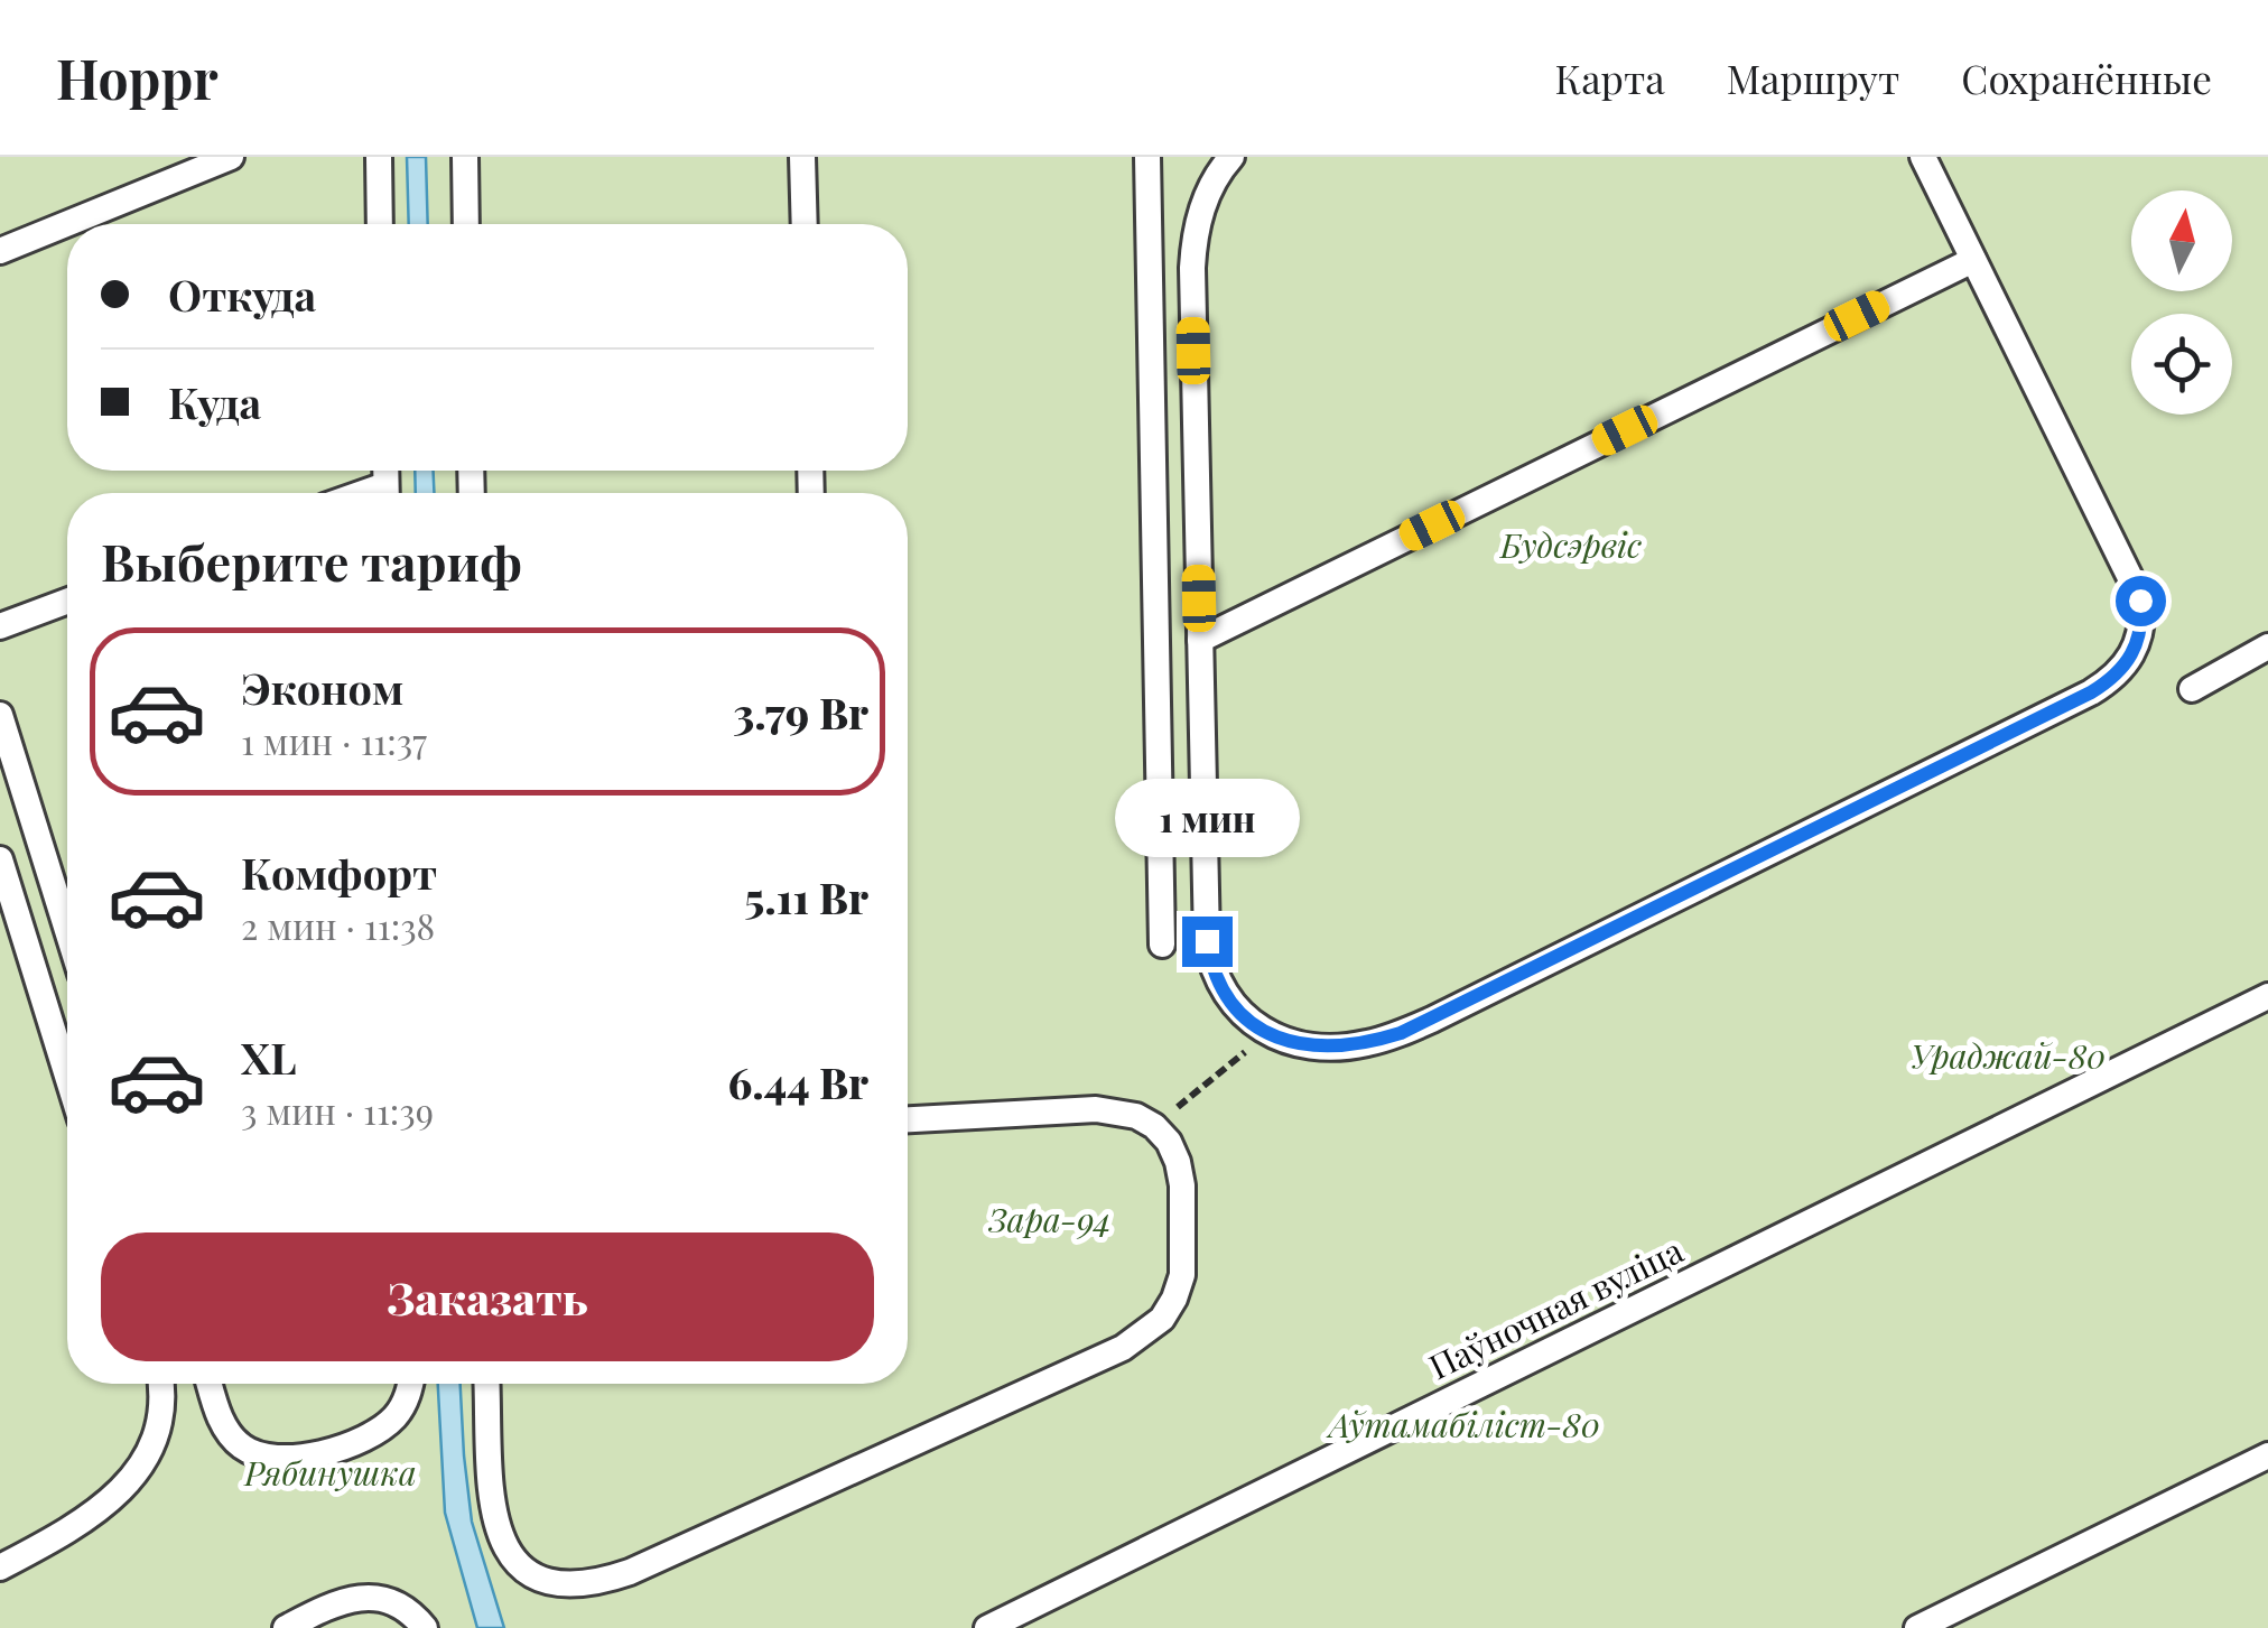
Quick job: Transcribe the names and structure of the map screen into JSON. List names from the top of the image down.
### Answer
{
  "streets": {
    "lane": ["Паўночная вуліца"]
  },
  "parks": [
    "Будсэрвіс",
    "Ураджай-80",
    "Зара-94",
    "Аўтамабіліст-80",
    "Рябинушка"
  ],
  "north": "top",
  "page": {
    "header": "Hoppr",
    "nav": ["Карта", "Маршрут", "Сохранённые"],
    "banner": ["Откуда", "Куда"],
    "heading": "Выберите тариф",
    "list": [
      {
        "name": "Эконом",
        "note": "1 мин · 11:37",
        "value": "3.79 Br"
      },
      {
        "name": "Комфорт",
        "note": "2 мин · 11:38",
        "value": "5.11 Br"
      },
      {
        "name": "XL",
        "note": "3 мин · 11:39",
        "value": "6.44 Br"
      }
    ],
    "bubble": "1 мин",
    "buttons": "Заказать"
  }
}
